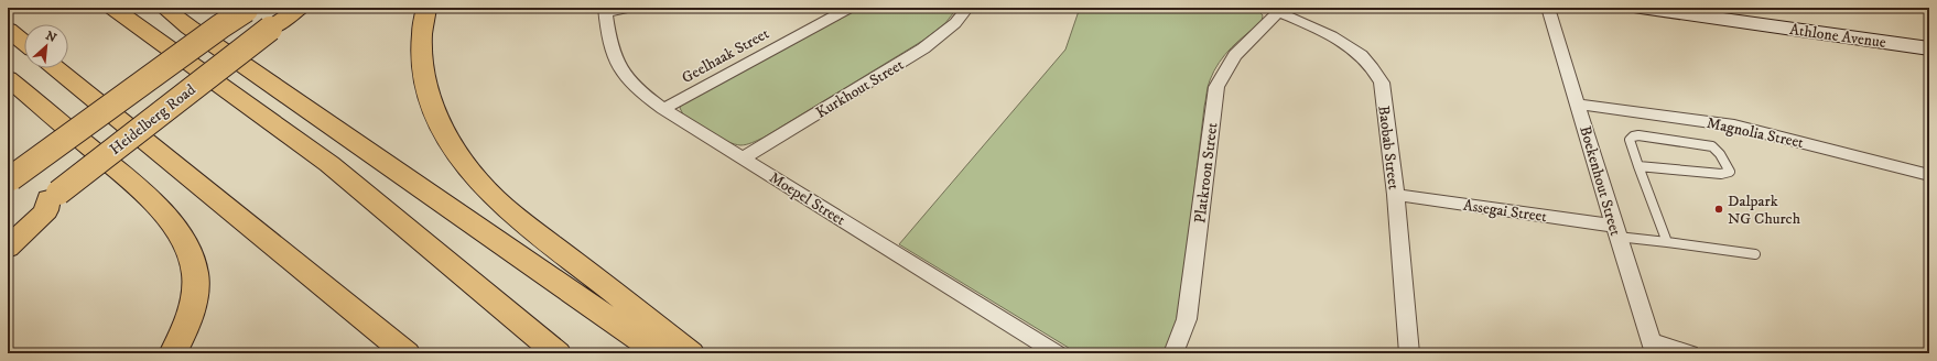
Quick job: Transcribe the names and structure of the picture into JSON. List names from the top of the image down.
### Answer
{
  "streets": {
    "main road": ["Athlone Avenue", "Heidelberg Road"],
    "street": [
      "Geelhaak Street",
      "Kurkhout Street",
      "Magnolia Street",
      "Baobab Street",
      "Platkroon Street",
      "Boekenhout Street",
      "Moepel Street",
      "Assegai Street"
    ]
  },
  "crossings": [
    ["Geelhaak Street", "Moepel Street"],
    ["Kurkhout Street", "Moepel Street"],
    ["Magnolia Street", "Boekenhout Street"],
    ["Baobab Street", "Platkroon Street"],
    ["Baobab Street", "Assegai Street"],
    ["Boekenhout Street", "Assegai Street"]
  ],
  "places": ["Dalpark NG Church"],
  "north": "top right"
}
